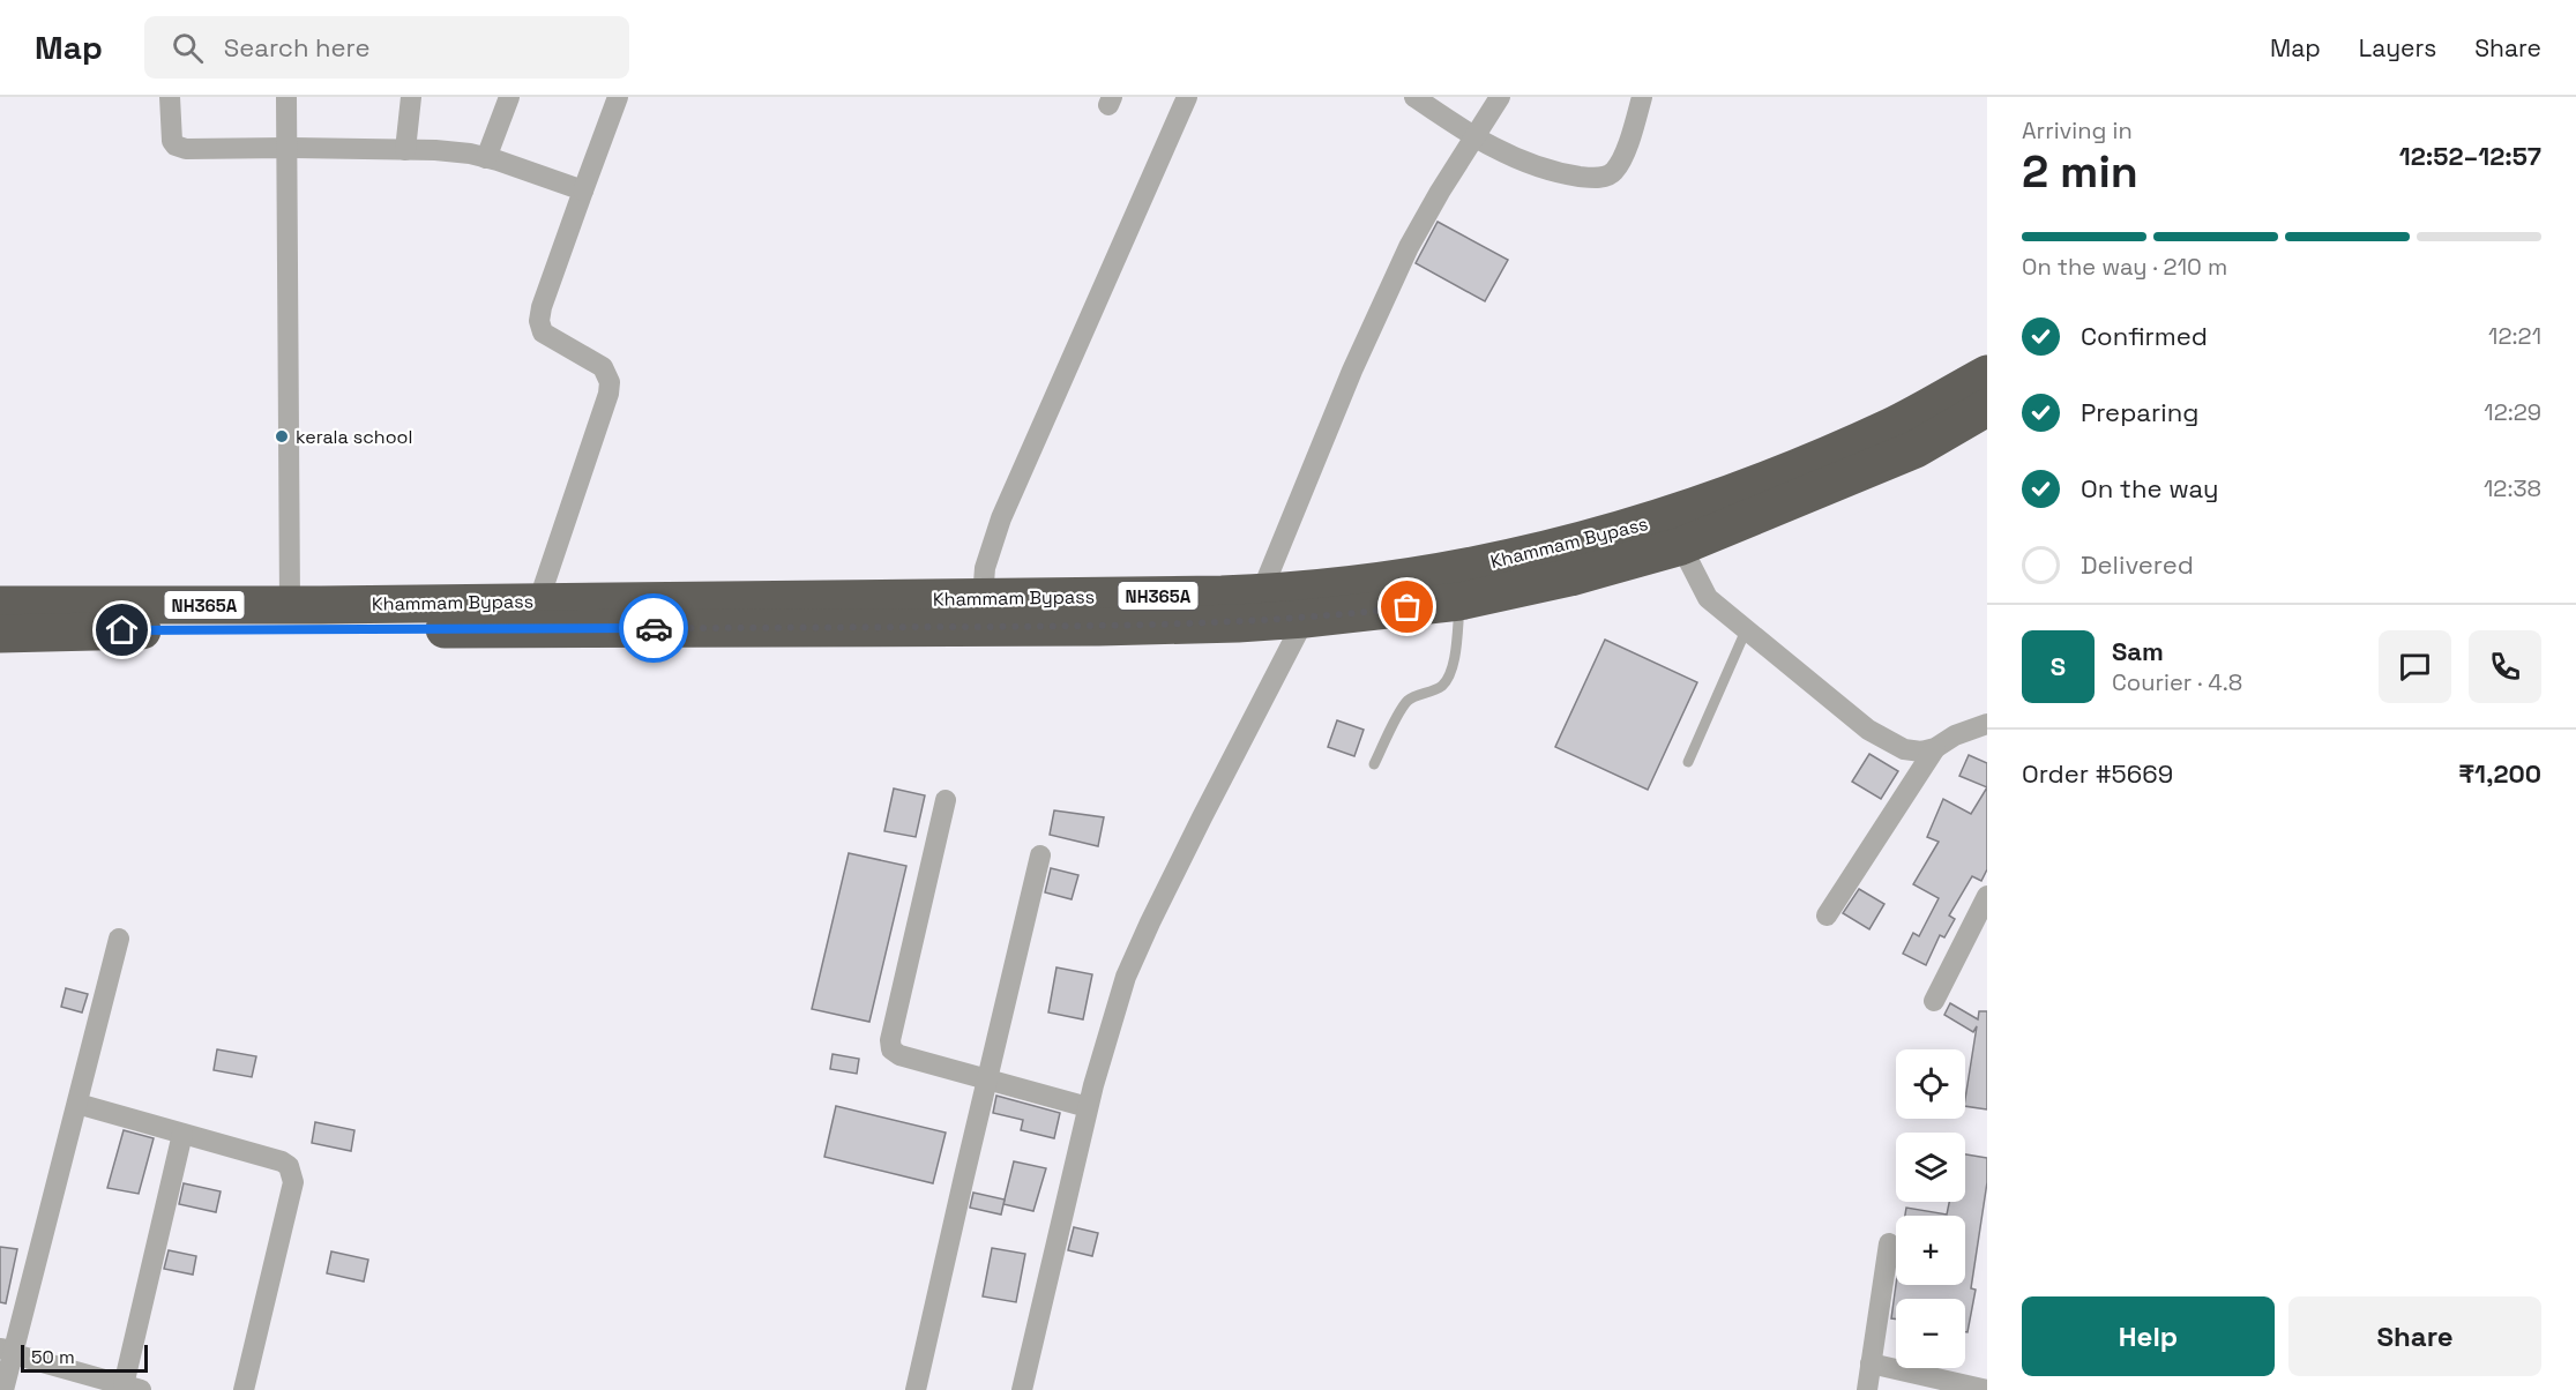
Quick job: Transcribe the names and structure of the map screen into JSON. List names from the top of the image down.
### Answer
{
  "streets": {
    "highway": ["Khammam Bypass", "NH365A"]
  },
  "places": ["kerala school"],
  "scale_bar": "50 m",
  "page": {
    "header": "Map",
    "search": "Search here",
    "nav": ["Map", "Layers", "Share"],
    "heading": ["2 min", "Arriving in", "12:52–12:57"],
    "panel": [
      "Sam",
      "Courier · 4.8",
      "Order #5669",
      "₹1,200"
    ],
    "bar": "On the way · 210 m",
    "list": [
      ["Confirmed", "12:21"],
      ["Preparing", "12:29"],
      ["On the way", "12:38"],
      "Delivered"
    ],
    "round": "S",
    "map_buttons": ["+", "−"],
    "buttons": ["Help", "Share"],
    "scale": "50 m"
  }
}
